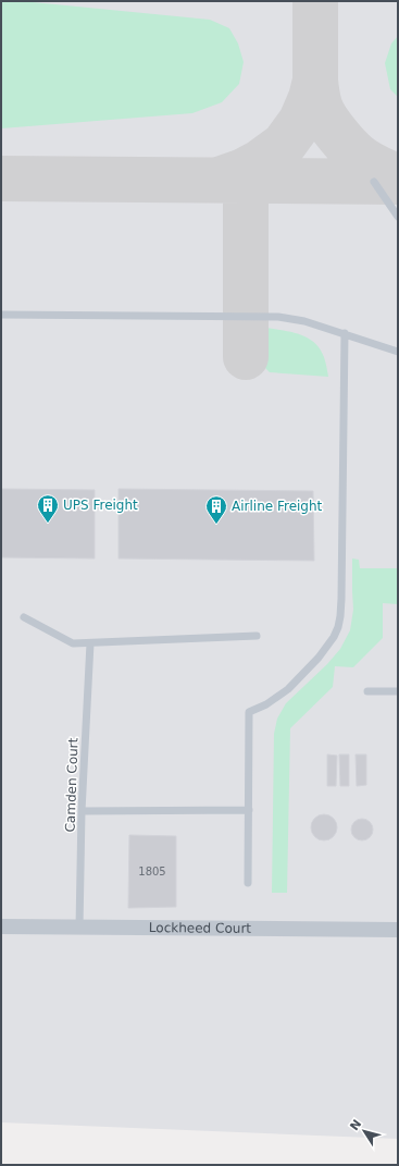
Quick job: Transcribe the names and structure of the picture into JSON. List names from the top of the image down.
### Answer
{
  "streets": {
    "street": ["Lockheed Court"],
    "lane": ["Camden Court"]
  },
  "crossings": [
    ["Camden Court", "Lockheed Court"]
  ],
  "places": {
    "building": ["UPS Freight", "Airline Freight"]
  },
  "house_numbers": ["1805"],
  "north": "top left"
}
